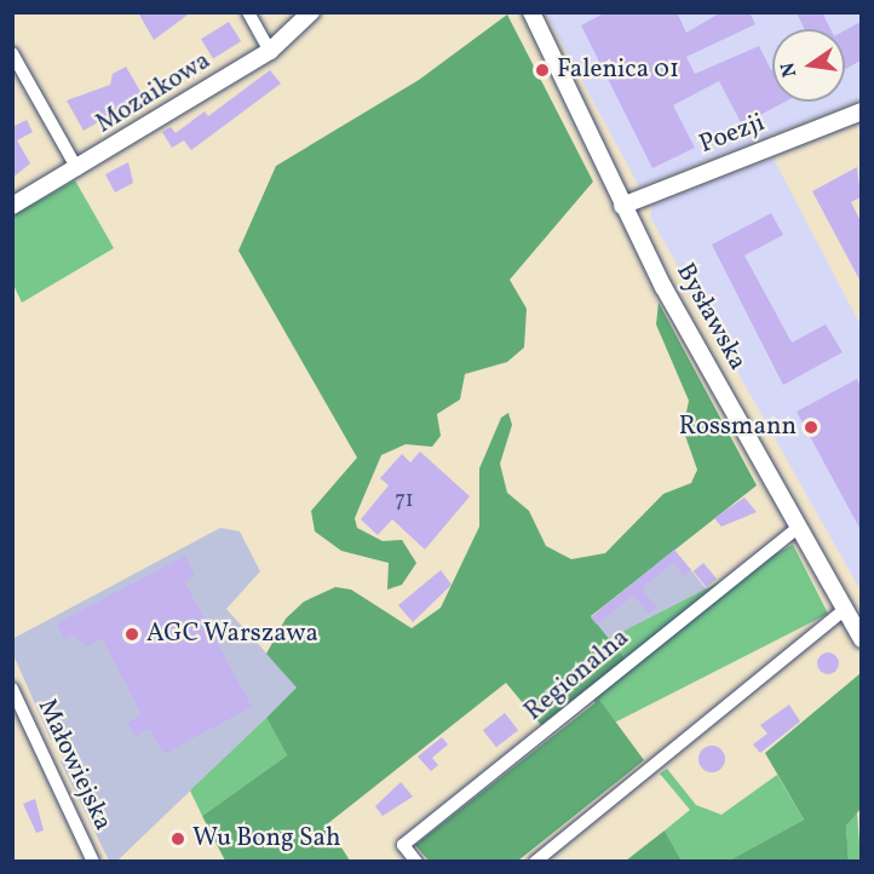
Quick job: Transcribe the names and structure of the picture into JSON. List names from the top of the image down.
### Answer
{
  "streets": {
    "street": [
      "Mozaikowa",
      "Poezji",
      "Bysławska",
      "Regionalna",
      "Małowiejska"
    ]
  },
  "crossings": [
    ["Poezji", "Bysławska"],
    ["Bysławska", "Regionalna"]
  ],
  "places": [
    "Falenica 01",
    "Rossmann",
    "AGC Warszawa",
    "Wu Bong Sah"
  ],
  "house_numbers": ["71"],
  "north": "left"
}
